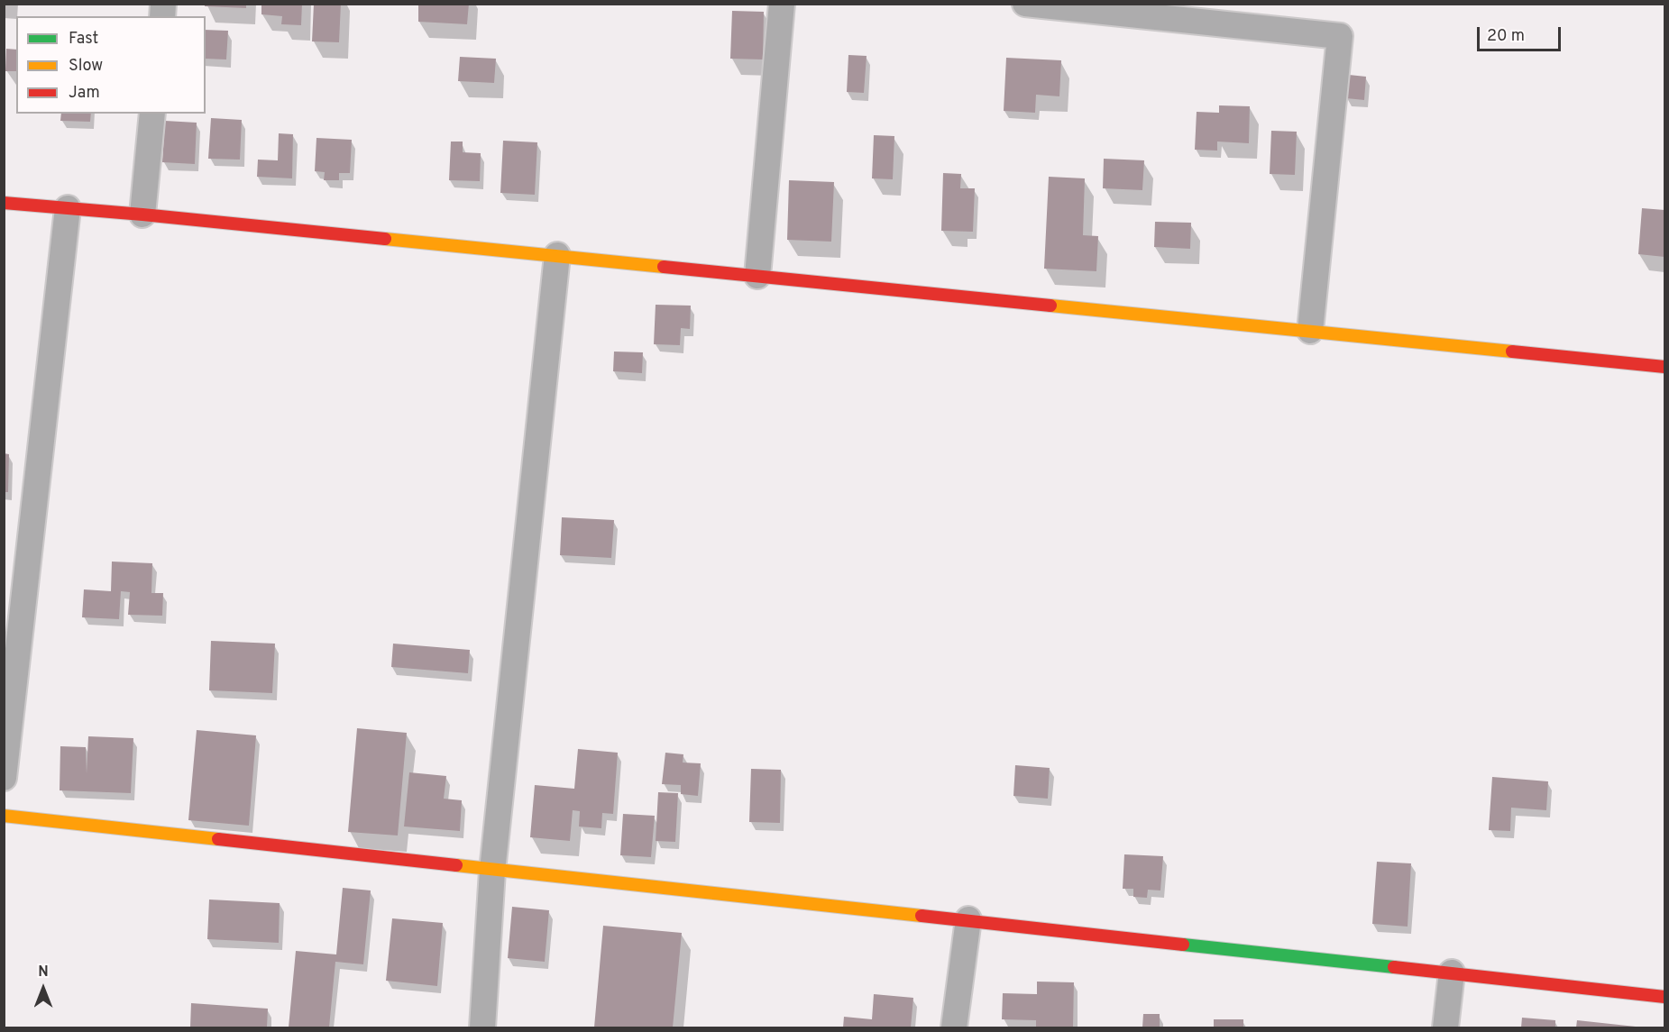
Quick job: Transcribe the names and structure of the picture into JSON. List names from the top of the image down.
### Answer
{
  "legend": ["Fast", "Slow", "Jam"],
  "scale_bar": "20 m",
  "north": "top"
}
